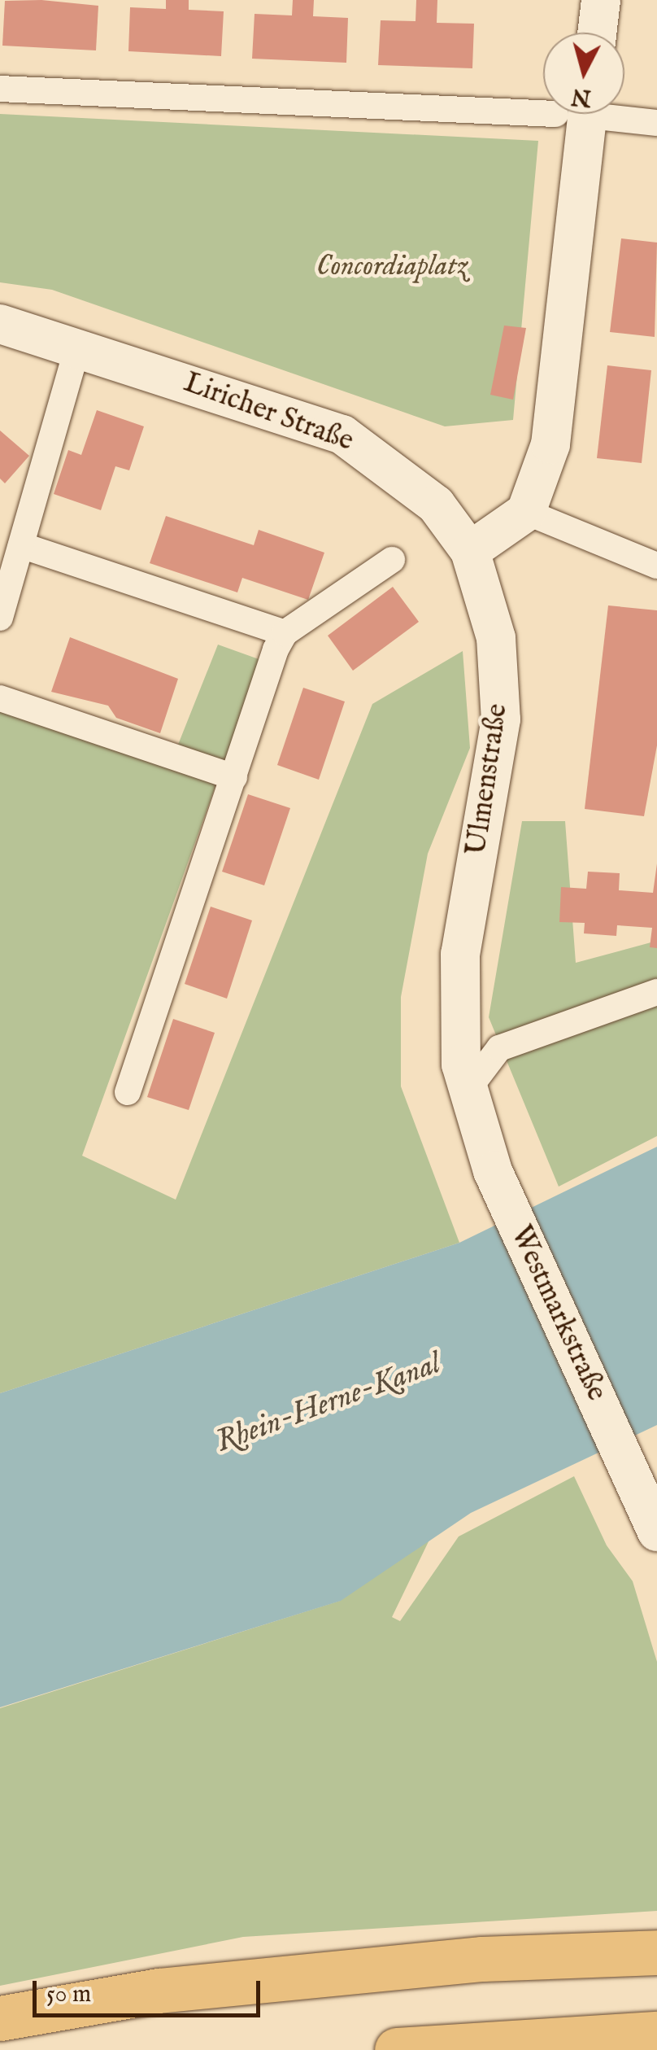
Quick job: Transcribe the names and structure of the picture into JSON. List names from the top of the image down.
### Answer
{
  "streets": {
    "street": ["Liricher Straße", "Ulmenstraße", "Westmarkstraße"]
  },
  "crossings": [
    ["Liricher Straße", "Ulmenstraße"],
    ["Ulmenstraße", "Westmarkstraße"]
  ],
  "water": ["Rhein-Herne-Kanal"],
  "parks": ["Concordiaplatz"],
  "scale_bar": "50 m",
  "north": "bottom"
}
